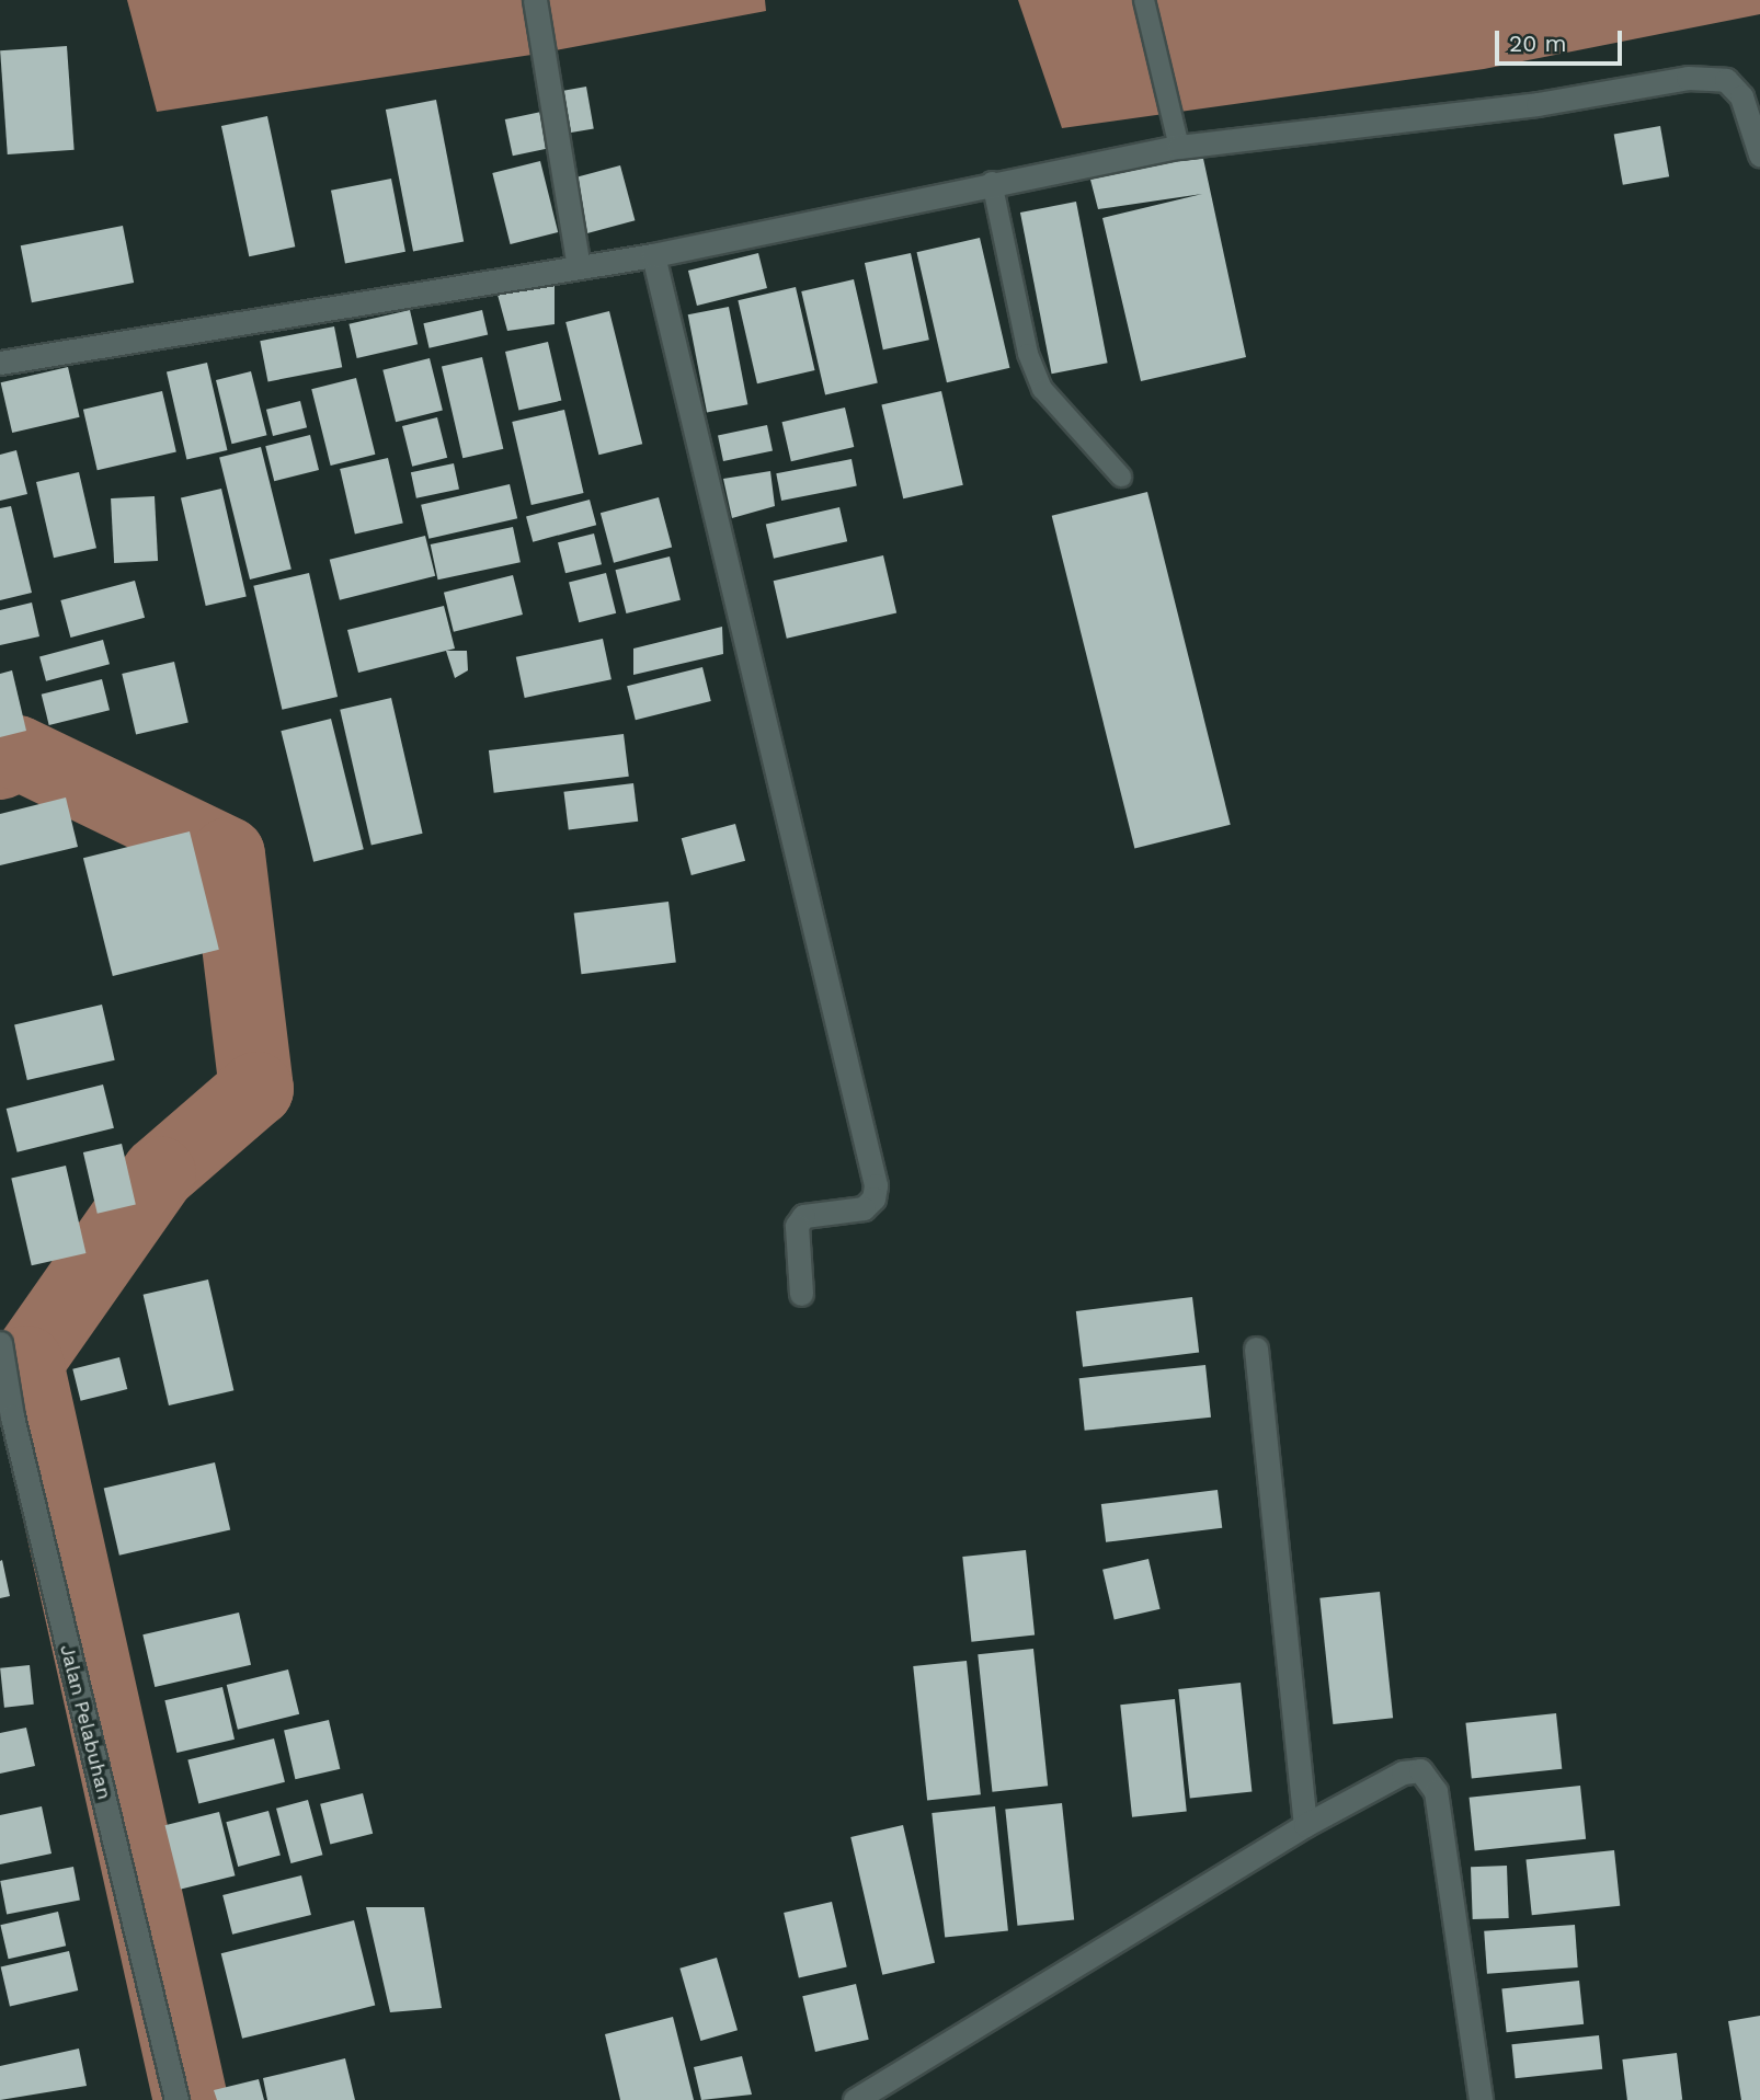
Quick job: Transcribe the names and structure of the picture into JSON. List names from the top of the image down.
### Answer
{
  "streets": {
    "street": ["Jalan Pelabuhan"]
  },
  "scale_bar": "20 m"
}
